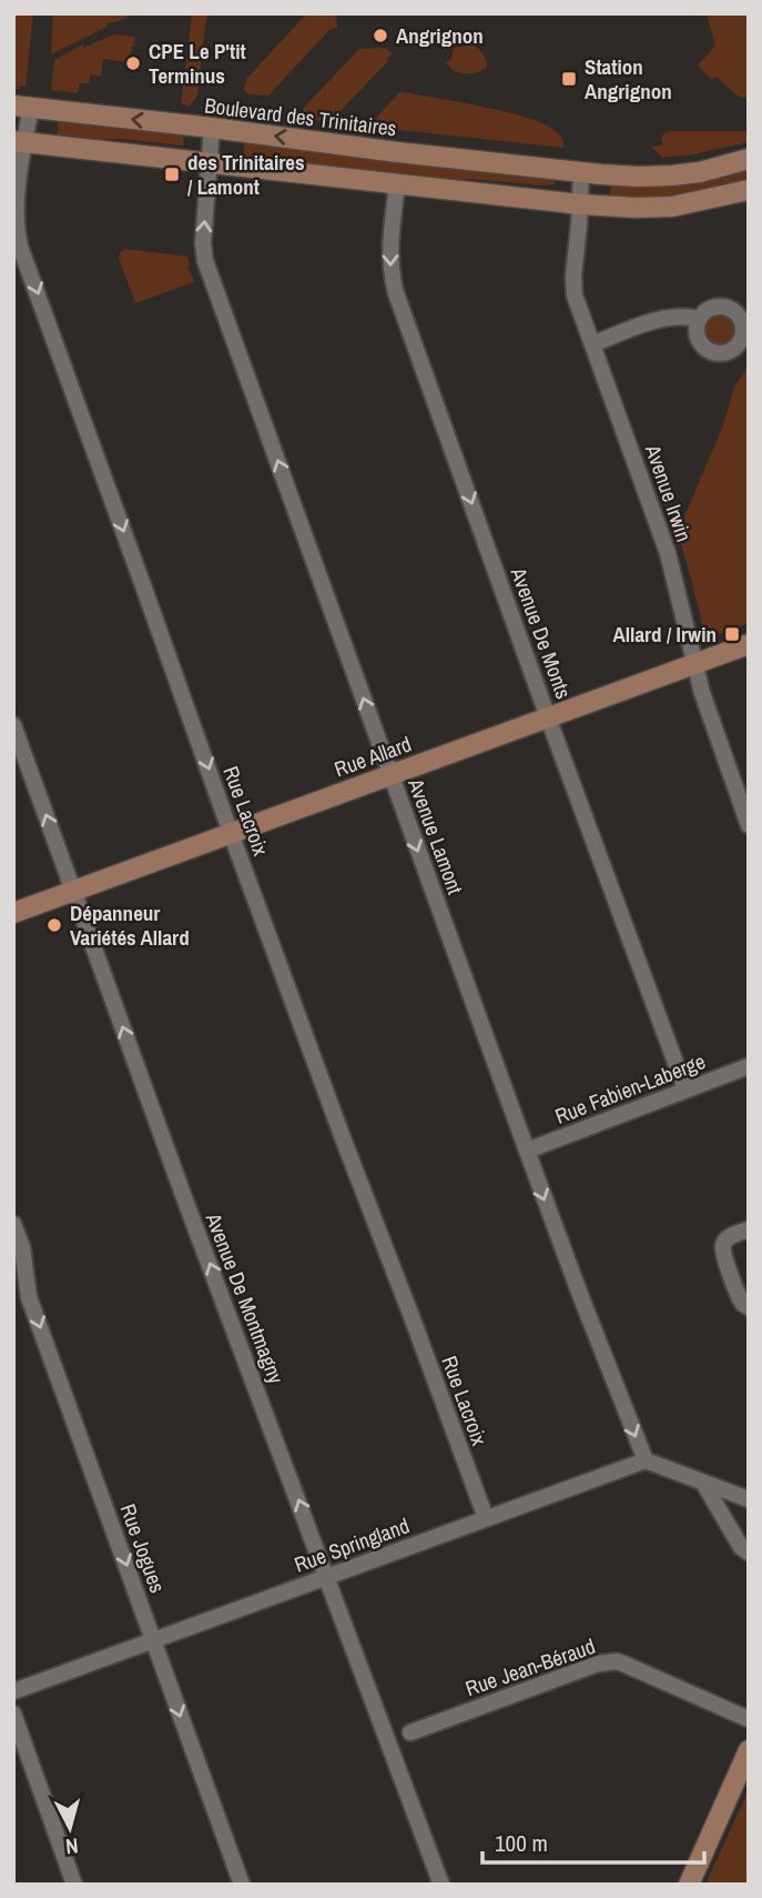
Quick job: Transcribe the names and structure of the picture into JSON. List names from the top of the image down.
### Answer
{
  "streets": {
    "main road": ["Boulevard des Trinitaires", "Rue Allard"],
    "street": [
      "Avenue Irwin",
      "Avenue De Monts",
      "Rue Lacroix",
      "Avenue Lamont",
      "Rue Fabien-Laberge",
      "Avenue De Montmagny",
      "Rue Springland",
      "Rue Jogues",
      "Rue Jean-Béraud"
    ]
  },
  "crossings": [
    ["Boulevard des Trinitaires", "Avenue Irwin"],
    ["Boulevard des Trinitaires", "Rue Lacroix"],
    ["Boulevard des Trinitaires", "Avenue Lamont"],
    ["Avenue Irwin", "Rue Allard"],
    ["Avenue De Monts", "Rue Allard"],
    ["Avenue De Monts", "Rue Fabien-Laberge"],
    ["Rue Allard", "Rue Lacroix"],
    ["Rue Allard", "Avenue Lamont"],
    ["Rue Allard", "Avenue De Montmagny"],
    ["Rue Lacroix", "Rue Springland"],
    ["Avenue Lamont", "Rue Fabien-Laberge"],
    ["Avenue Lamont", "Rue Springland"],
    ["Avenue De Montmagny", "Rue Springland"],
    ["Rue Springland", "Rue Jogues"]
  ],
  "one_way": [
    "Avenue De Monts",
    "Rue Lacroix",
    "Avenue De Montmagny",
    "Rue Jogues"
  ],
  "places": {
    "other": ["Angrignon", "CPE Le P'tit Terminus", "Dépanneur Variétés Allard"],
    "transit": ["Station Angrignon", "des Trinitaires / Lamont", "Allard / Irwin"]
  },
  "scale_bar": "100 m",
  "north": "bottom"
}
